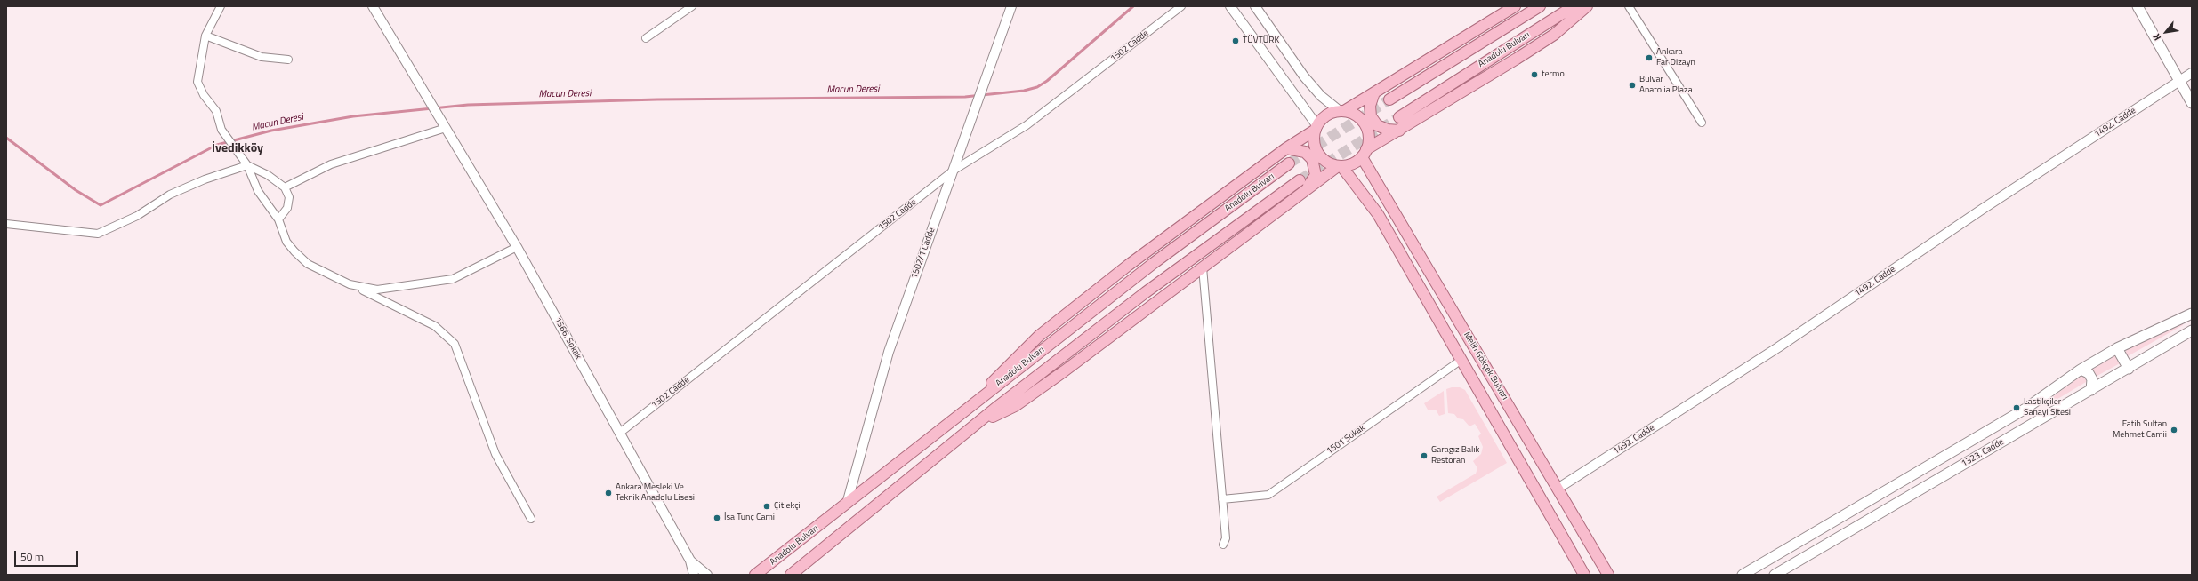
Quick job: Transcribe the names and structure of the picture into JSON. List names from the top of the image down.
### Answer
{
  "streets": {
    "main road": ["Anadolu Bulvarı", "Melih Gökçek Bulvarı", "1323. Cadde"],
    "street": [
      "1502 Cadde",
      "1492. Cadde",
      "1502/1 Cadde",
      "1566. Sokak",
      "1501 Sokak"
    ]
  },
  "crossings": [
    ["1502 Cadde", "1502/1 Cadde"],
    ["1502 Cadde", "1566. Sokak"],
    ["Anadolu Bulvarı", "1502/1 Cadde"],
    ["1492. Cadde", "Melih Gökçek Bulvarı"],
    ["Melih Gökçek Bulvarı", "1501 Sokak"]
  ],
  "districts": ["İvedikköy"],
  "water": ["Macun Deresi"],
  "places": [
    "TÜVTÜRK",
    "Ankara Far Dizayn",
    "termo",
    "Bulvar Anatolia Plaza",
    "Lastikçiler Sanayi Sitesi",
    "Fatih Sultan Mehmet Camii",
    "Garagız Balık Restoran",
    "Ankara Mesleki Ve Teknik Anadolu Lisesi",
    "Çitlekçi",
    "İsa Tunç Cami"
  ],
  "scale_bar": "50 m",
  "north": "bottom left"
}
